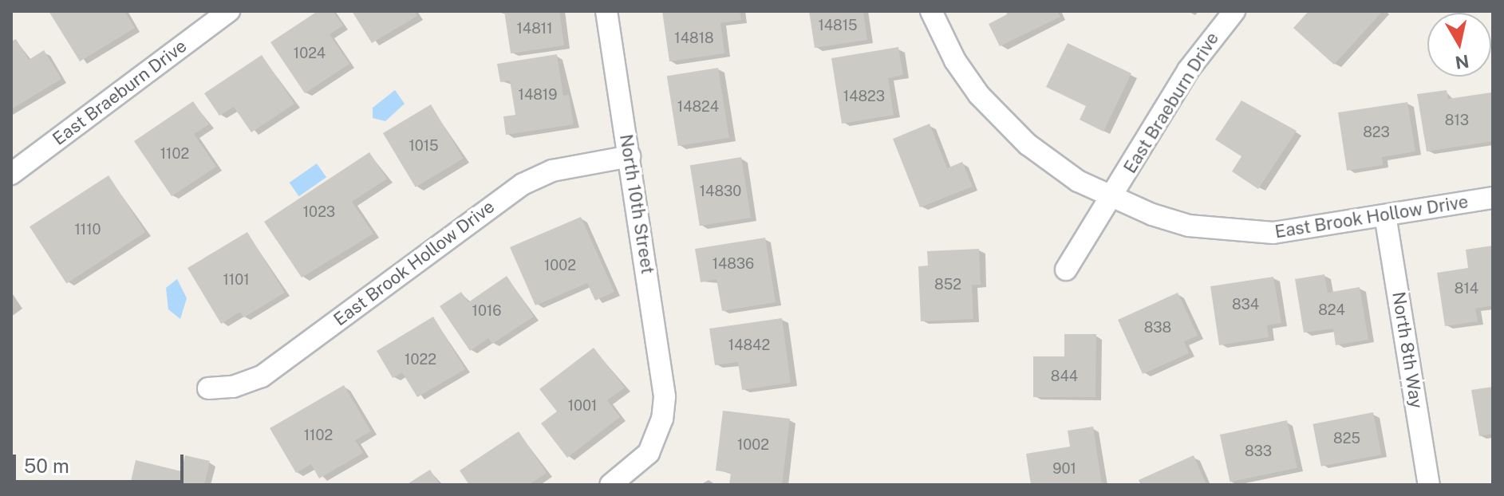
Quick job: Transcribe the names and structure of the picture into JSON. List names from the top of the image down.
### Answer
{
  "streets": {
    "street": [
      "East Braeburn Drive",
      "North 10th Street",
      "East Brook Hollow Drive",
      "North 8th Way"
    ]
  },
  "crossings": [
    ["East Braeburn Drive", "East Brook Hollow Drive"],
    ["North 10th Street", "East Brook Hollow Drive"],
    ["East Brook Hollow Drive", "North 8th Way"]
  ],
  "house_numbers": [
    "14815",
    "14811",
    "14818",
    "1024",
    "14819",
    "14823",
    "14824",
    "813",
    "823",
    "1015",
    "1102",
    "14830",
    "1023",
    "1110",
    "14836",
    "1002",
    "1101",
    "852",
    "814",
    "834",
    "824",
    "1016",
    "838",
    "14842",
    "1022",
    "844",
    "1001",
    "1102",
    "825",
    "1002",
    "833",
    "901"
  ],
  "scale_bar": "50 m",
  "north": "bottom"
}
